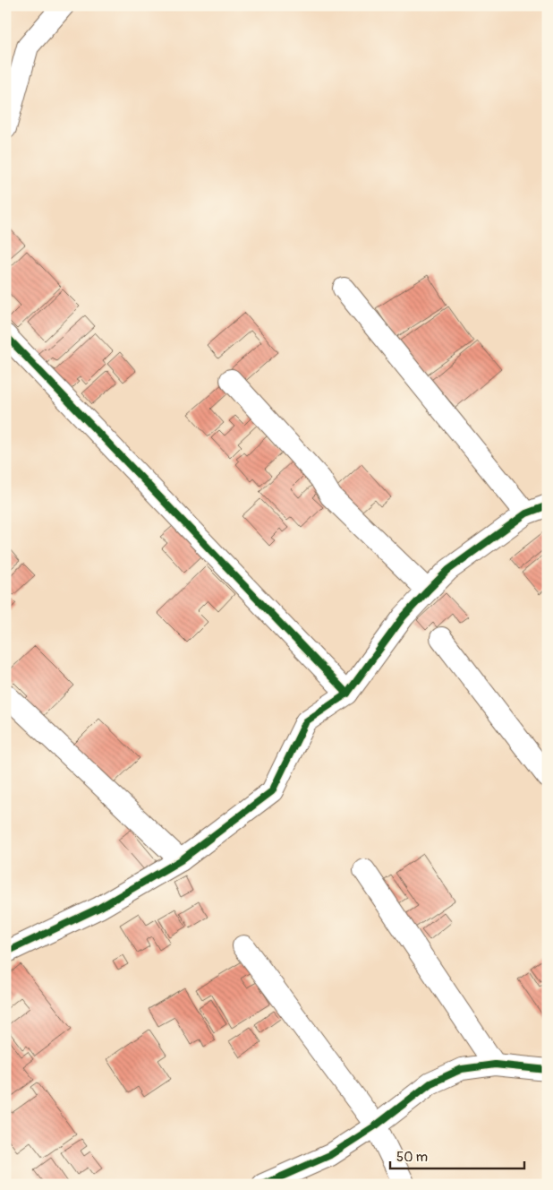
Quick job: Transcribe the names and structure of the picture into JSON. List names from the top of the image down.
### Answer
{
  "scale_bar": "50 m"
}
